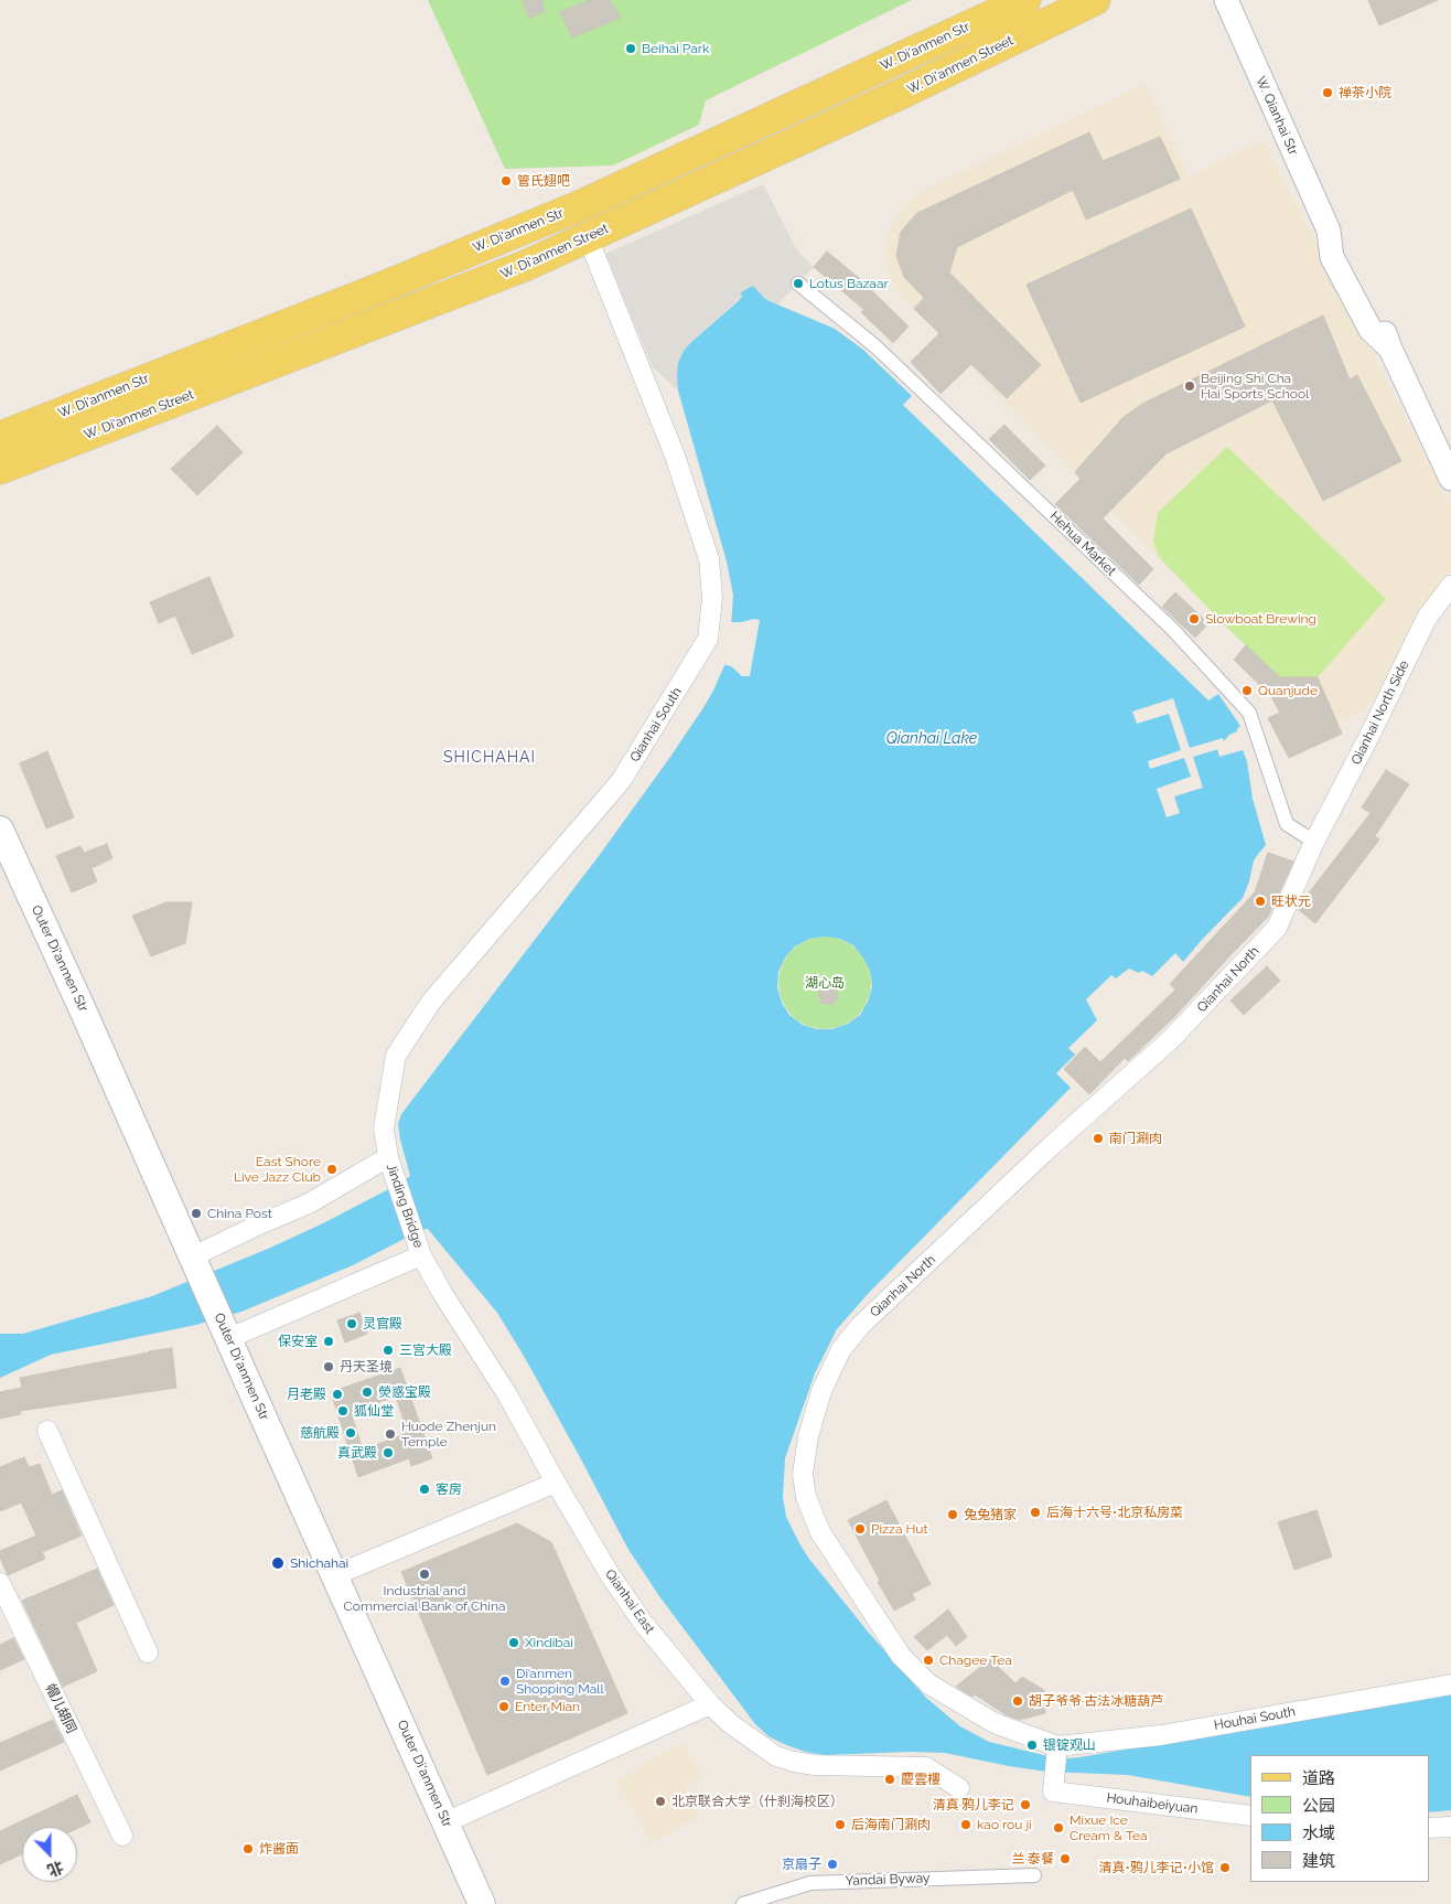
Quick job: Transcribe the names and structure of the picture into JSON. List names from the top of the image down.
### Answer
{
  "streets": {
    "main road": ["W. Di'anmen Str", "W. Di'anmen Street", "Outer Di'anmen Str"],
    "street": [
      "W. Qianhai Str",
      "Hehua Market",
      "Qianhai North Side",
      "Qianhai South",
      "Qianhai North",
      "Jinding Bridge",
      "Qianhai East",
      "帽儿胡同",
      "Houhai South",
      "Houhaibeiyuan",
      "Yandai Byway"
    ]
  },
  "crossings": [
    ["W. Di'anmen Street", "Qianhai South"],
    ["Hehua Market", "Qianhai North Side"],
    ["Hehua Market", "Qianhai North"],
    ["Qianhai North Side", "Qianhai North"],
    ["Qianhai South", "Jinding Bridge"],
    ["Qianhai North", "Houhai South"],
    ["Qianhai North", "Houhaibeiyuan"],
    ["Jinding Bridge", "Qianhai East"],
    ["Houhai South", "Houhaibeiyuan"]
  ],
  "districts": ["SHICHAHAI"],
  "water": ["Qianhai Lake"],
  "parks": ["湖心岛"],
  "places": [
    "Beihai Park",
    "禅茶小院",
    "管氏翅吧",
    "Lotus Bazaar",
    "Beijing Shi Cha Hai Sports School",
    "Slowboat Brewing",
    "Quanjude",
    "旺状元",
    "南门涮肉",
    "East Shore Live Jazz Club",
    "China Post",
    "灵官殿",
    "保安室",
    "三宫大殿",
    "丹天圣境",
    "熒惑宝殿",
    "月老殿",
    "狐仙堂",
    "慈航殿",
    "Huode Zhenjun Temple",
    "真武殿",
    "客房",
    "后海十六号•北京私房菜",
    "兔兔猪家",
    "Pizza Hut",
    "Shichahai",
    "Industrial and Commercial Bank of China",
    "Xindibai",
    "Chagee Tea",
    "Di’anmen Shopping Mall",
    "胡子爷爷·古法冰糖葫芦",
    "Enter Mian",
    "银锭观山",
    "慶雲樓",
    "北京联合大学（什刹海校区）",
    "清真·鸦儿李记",
    "后海南门涮肉",
    "kao rou ji",
    "Mixue Ice Cream & Tea",
    "炸酱面",
    "兰·泰餐",
    "京扇子",
    "清真•鸦儿李记•小馆"
  ],
  "legend": [
    "道路",
    "公园",
    "水域",
    "建筑"
  ],
  "north": "bottom"
}
